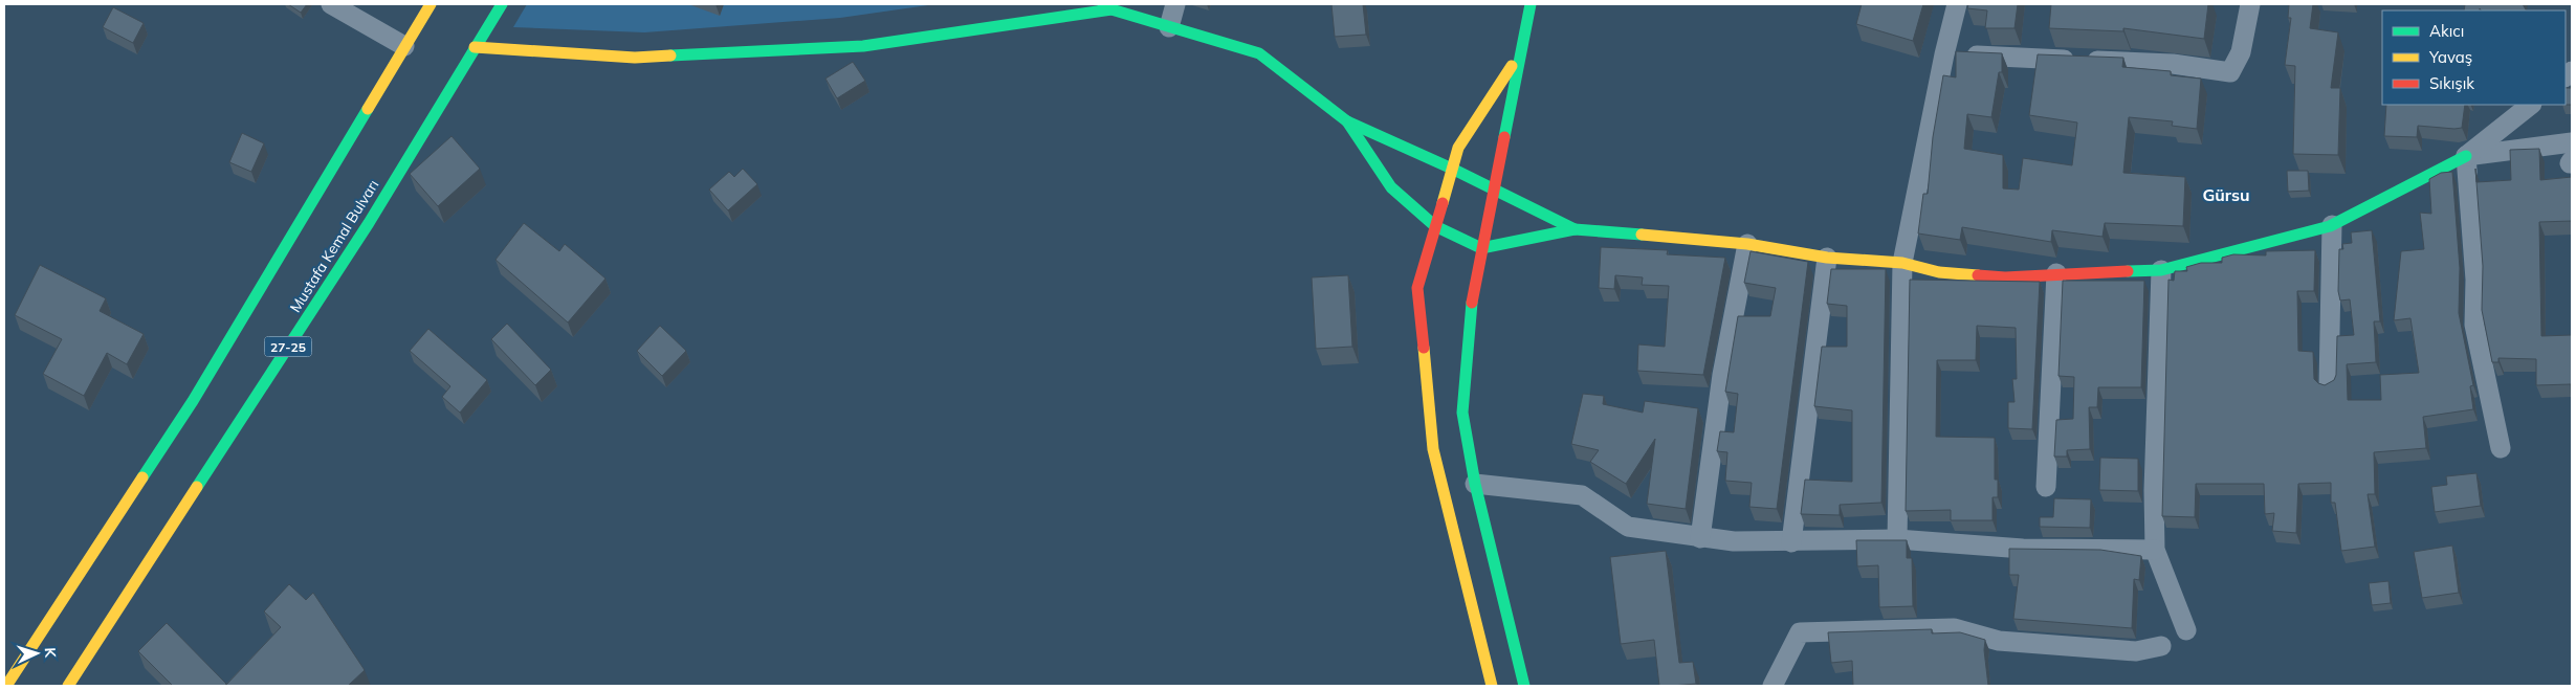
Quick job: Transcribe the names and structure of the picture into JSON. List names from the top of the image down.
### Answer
{
  "streets": {
    "main road": ["Mustafa Kemal Bulvarı", "27-25"]
  },
  "districts": ["Gürsu"],
  "legend": ["Akıcı", "Yavaş", "Sıkışık"],
  "north": "right"
}
